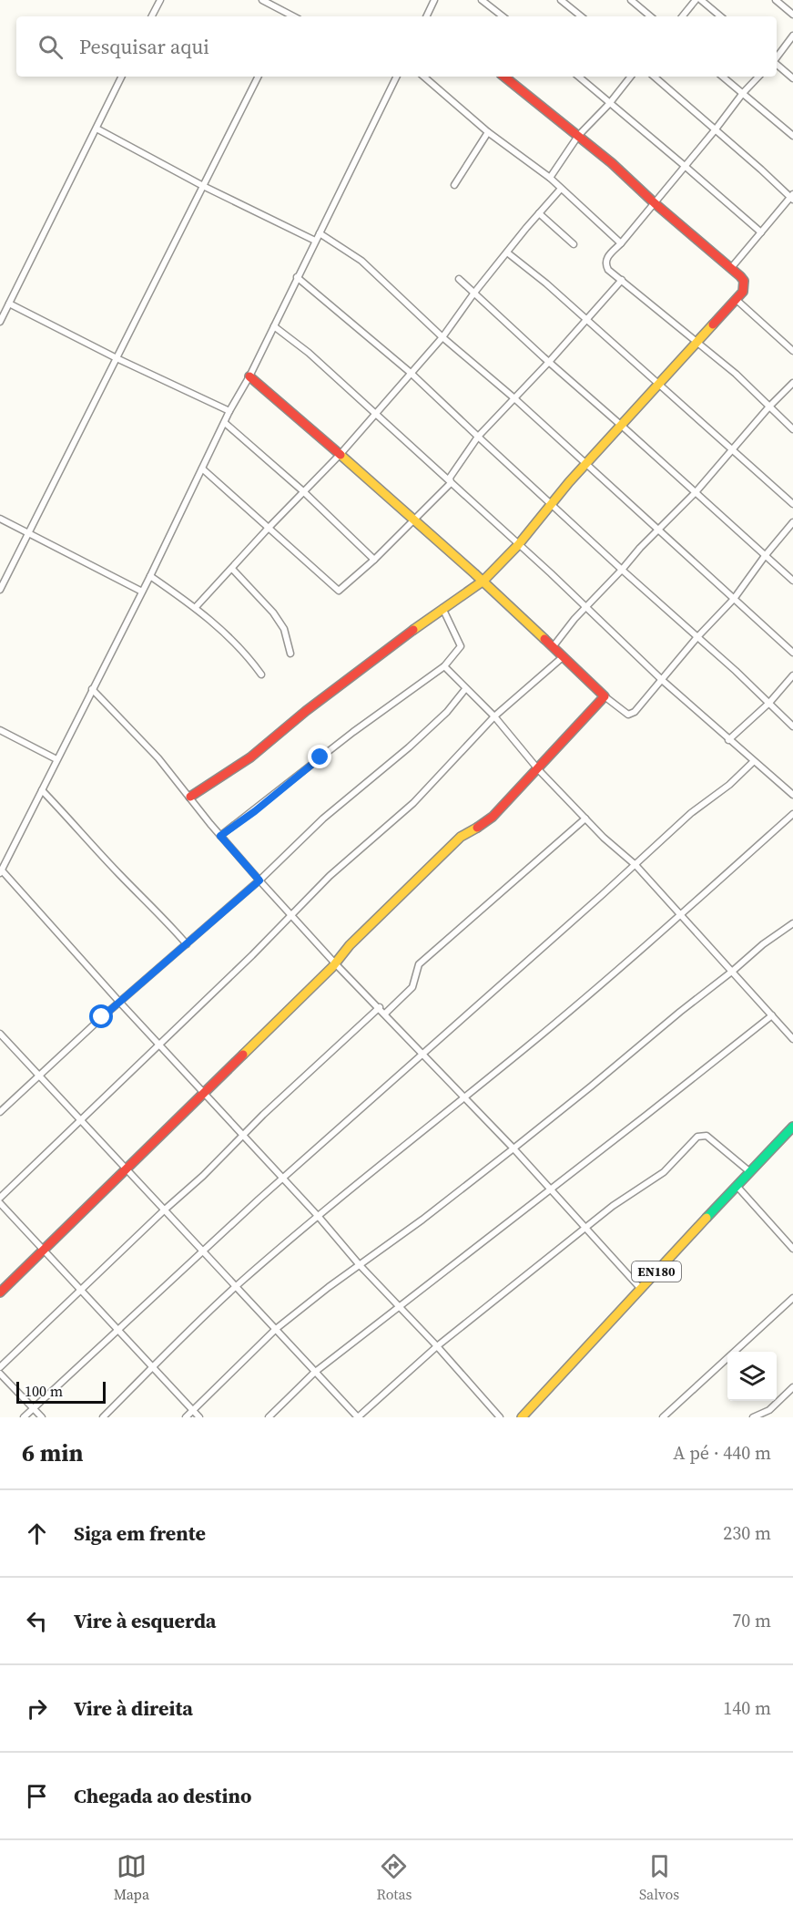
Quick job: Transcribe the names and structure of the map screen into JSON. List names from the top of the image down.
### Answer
{
  "streets": {
    "street": ["EN180"]
  },
  "scale_bar": "100 m",
  "page": {
    "search": "Pesquisar aqui",
    "scale": "100 m",
    "heading": ["6 min", "A pé · 440 m"],
    "list": [
      ["Siga em frente", "230 m"],
      ["Vire à esquerda", "70 m"],
      ["Vire à direita", "140 m"],
      "Chegada ao destino"
    ],
    "nav": ["Mapa", "Rotas", "Salvos"]
  }
}
